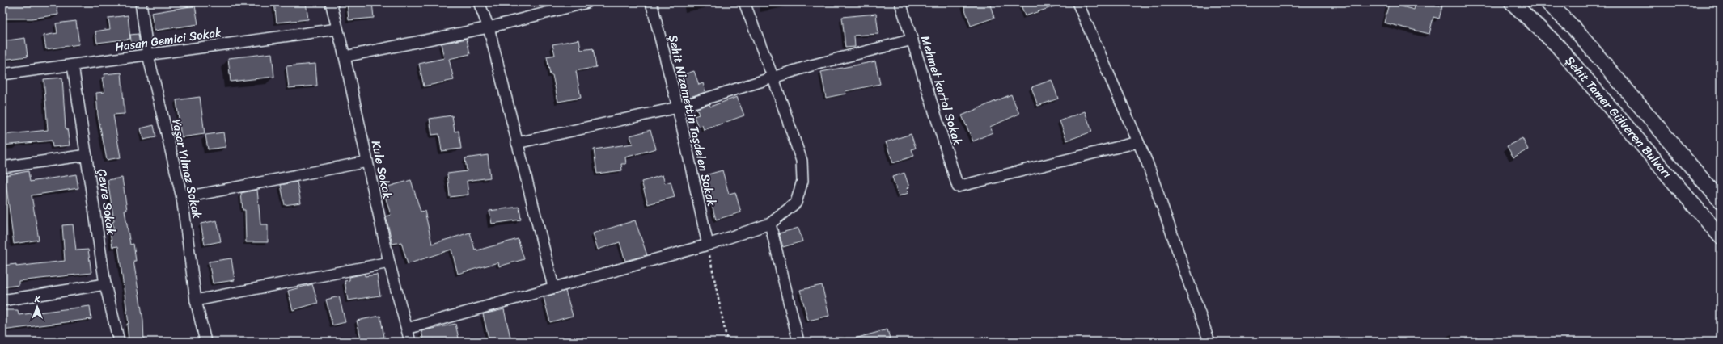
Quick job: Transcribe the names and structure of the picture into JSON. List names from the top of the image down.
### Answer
{
  "streets": {
    "main road": ["Şehit Tamer Gülveren Bulvarı"],
    "street": [
      "Hasan Gemici Sokak",
      "Mehmet kartal Sokak",
      "Şehit Nizamettin Taşdelen Sokak",
      "Yaşar Yılmaz Sokak",
      "Kule Sokak",
      "Çevre Sokak"
    ]
  },
  "crossings": [
    ["Hasan Gemici Sokak", "Yaşar Yılmaz Sokak"],
    ["Hasan Gemici Sokak", "Kule Sokak"],
    ["Hasan Gemici Sokak", "Çevre Sokak"]
  ],
  "north": "top"
}
